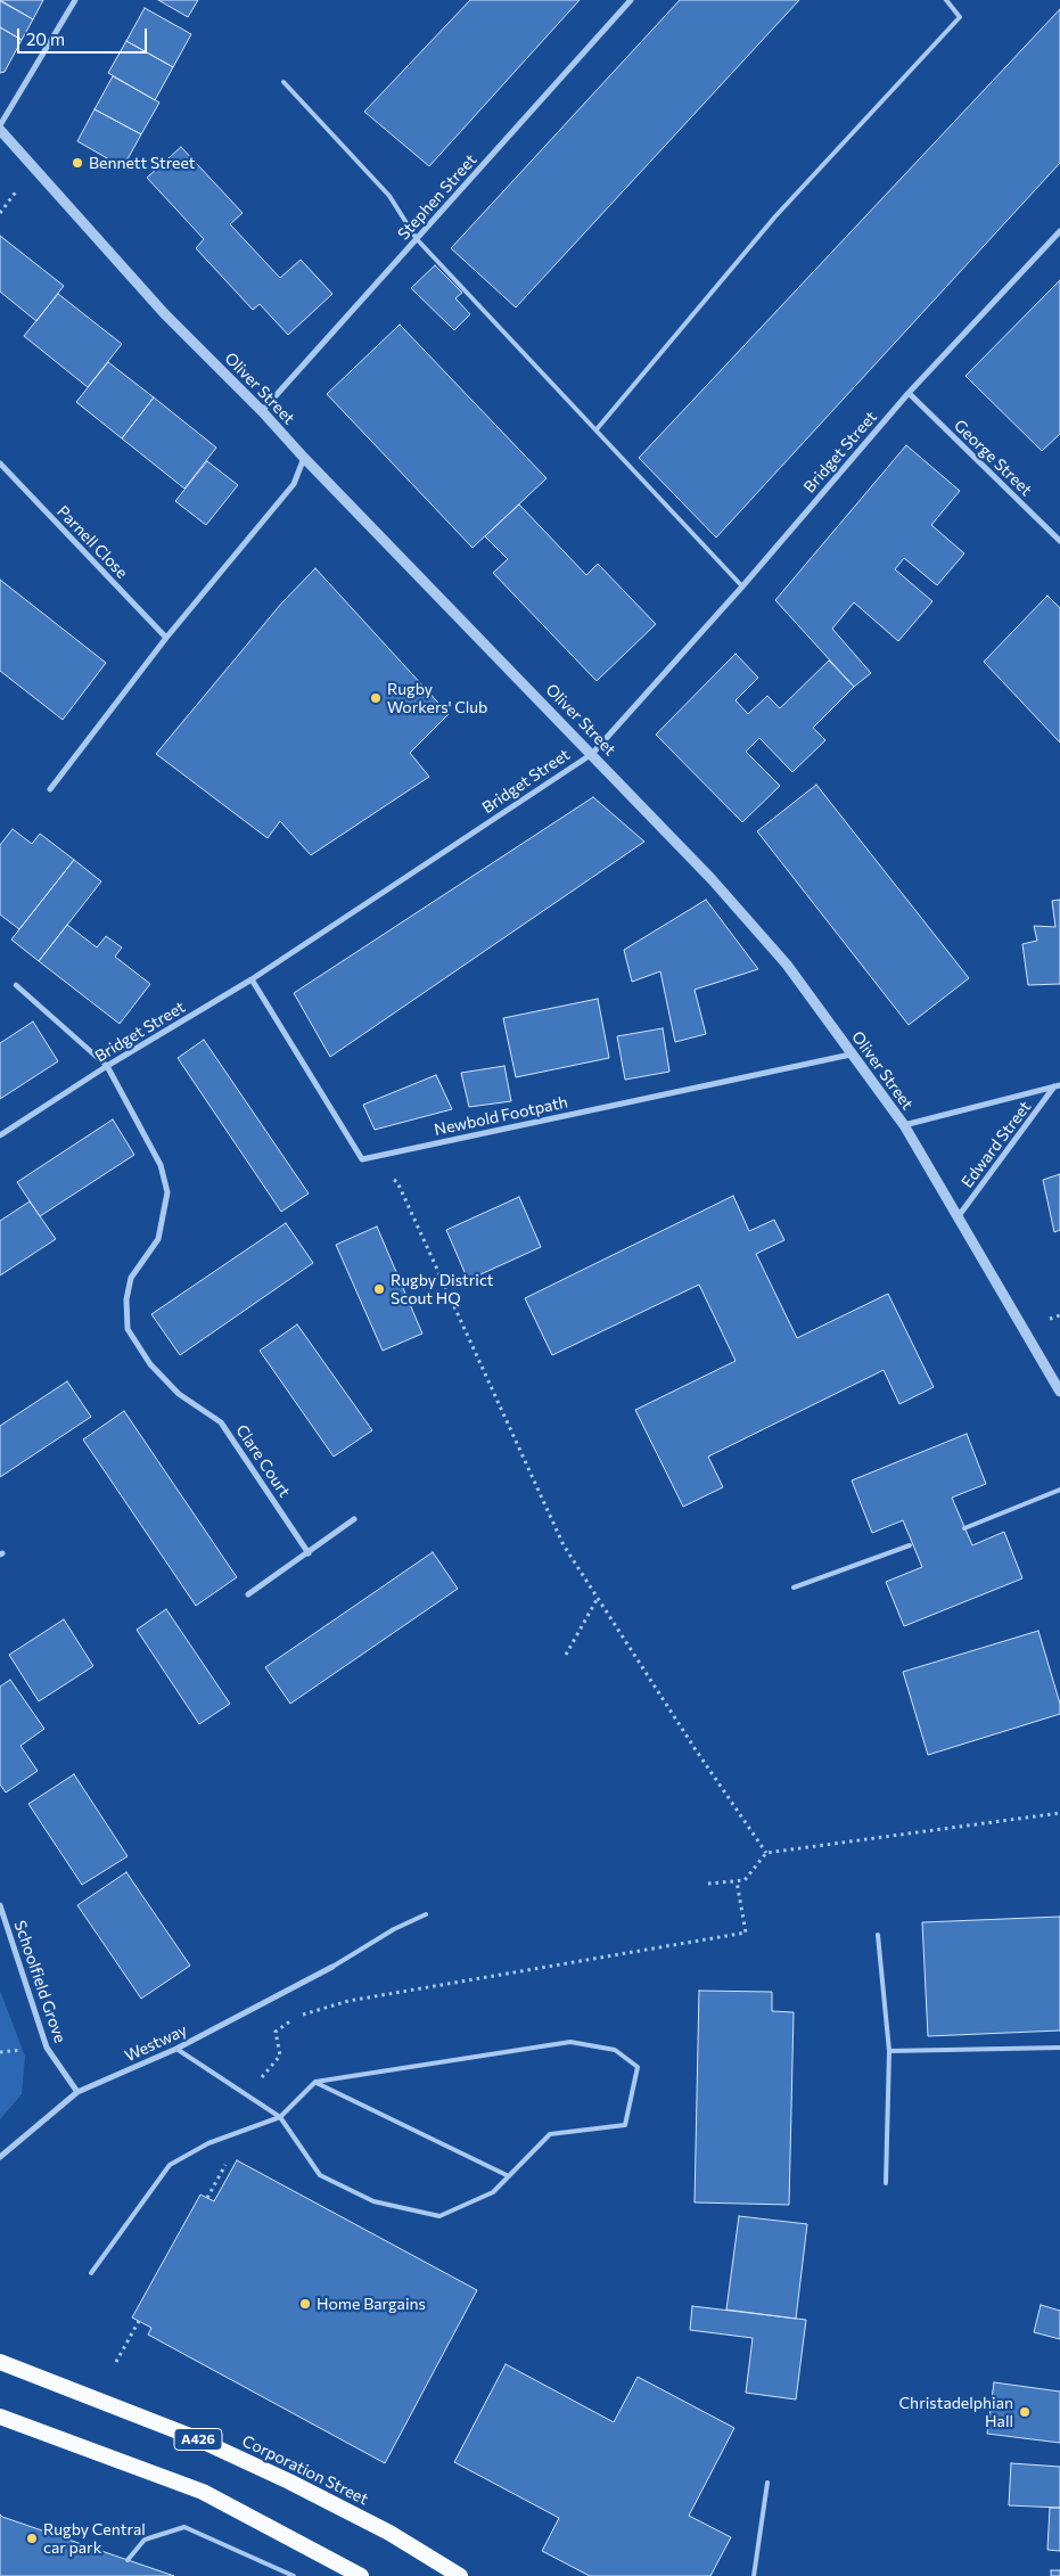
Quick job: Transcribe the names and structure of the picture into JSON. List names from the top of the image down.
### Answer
{
  "streets": {
    "highway": ["A426", "Corporation Street"],
    "street": [
      "Stephen Street",
      "Oliver Street",
      "Bridget Street",
      "George Street",
      "Parnell Close",
      "Newbold Footpath",
      "Edward Street",
      "Clare Court",
      "Schoolfield Grove",
      "Westway"
    ]
  },
  "crossings": [
    ["Stephen Street", "Oliver Street"],
    ["Oliver Street", "Bridget Street"],
    ["Oliver Street", "Newbold Footpath"],
    ["Oliver Street", "Edward Street"],
    ["Bridget Street", "George Street"],
    ["Bridget Street", "Clare Court"],
    ["Schoolfield Grove", "Westway"]
  ],
  "places": [
    "Bennett Street",
    "Rugby Workers' Club",
    "Rugby District Scout HQ",
    "Home Bargains",
    "Christadelphian Hall",
    "Rugby Central car park"
  ],
  "scale_bar": "20 m"
}
